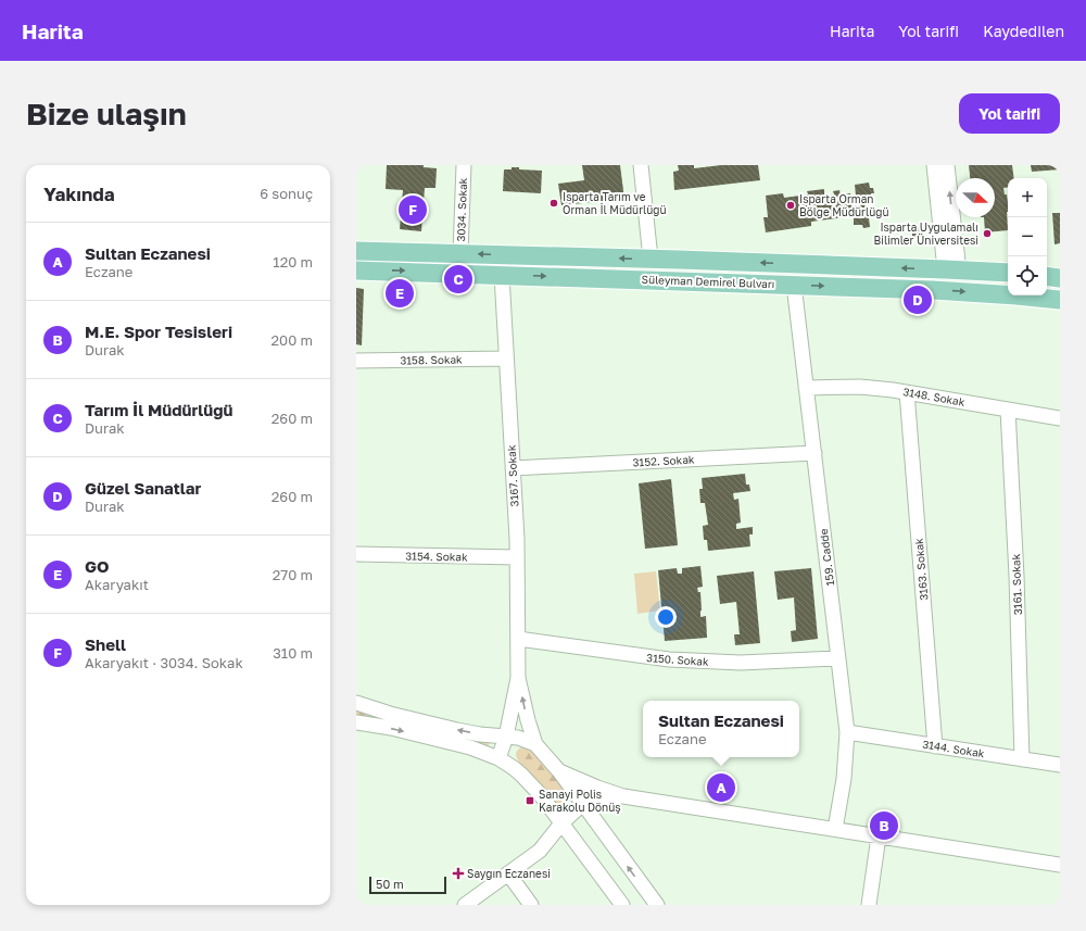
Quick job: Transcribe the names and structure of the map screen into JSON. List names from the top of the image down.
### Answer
{
  "streets": {
    "main road": ["Süleyman Demirel Bulvarı"],
    "street": [
      "3034. Sokak",
      "3158. Sokak",
      "3148. Sokak",
      "3152. Sokak",
      "3167. Sokak",
      "3154. Sokak",
      "159. Cadde",
      "3163. Sokak",
      "3161. Sokak",
      "3150. Sokak",
      "3144. Sokak"
    ]
  },
  "crossings": [
    ["Süleyman Demirel Bulvarı", "3167. Sokak"],
    ["Süleyman Demirel Bulvarı", "159. Cadde"],
    ["3158. Sokak", "3167. Sokak"],
    ["3148. Sokak", "159. Cadde"],
    ["3148. Sokak", "3163. Sokak"],
    ["3148. Sokak", "3161. Sokak"],
    ["3152. Sokak", "3167. Sokak"],
    ["3152. Sokak", "159. Cadde"],
    ["3167. Sokak", "3154. Sokak"],
    ["3167. Sokak", "3150. Sokak"],
    ["159. Cadde", "3150. Sokak"],
    ["159. Cadde", "3144. Sokak"],
    ["3163. Sokak", "3144. Sokak"],
    ["3161. Sokak", "3144. Sokak"]
  ],
  "places": {
    "other": ["Isparta Tarım ve Orman İl Müdürlüğü", "Isparta Orman Bölge Müdürlüğü", "Isparta Uygulamalı Bilimler Üniversitesi"],
    "transit": ["Sanayi Polis Karakolu Dönüş"],
    "health": ["Saygın Eczanesi"]
  },
  "scale_bar": "50 m",
  "north": "right",
  "page": {
    "header": "Harita",
    "nav": ["Harita", "Yol tarifi", "Kaydedilen"],
    "buttons": "Yol tarifi",
    "title": "Bize ulaşın",
    "heading": ["Yakında", "6 sonuç"],
    "map_buttons": ["+", "−"],
    "pins": [
      "F",
      "C",
      "E",
      "D",
      "A",
      "B"
    ],
    "list": [
      {
        "mark": "A",
        "name": "Sultan Eczanesi",
        "note": "Eczane",
        "value": "120 m"
      },
      {
        "mark": "B",
        "name": "M.E. Spor Tesisleri",
        "note": "Durak",
        "value": "200 m"
      },
      {
        "mark": "C",
        "name": "Tarım İl Müdürlüğü",
        "note": "Durak",
        "value": "260 m"
      },
      {
        "mark": "D",
        "name": "Güzel Sanatlar",
        "note": "Durak",
        "value": "260 m"
      },
      {
        "mark": "E",
        "name": "GO",
        "note": "Akaryakıt",
        "value": "270 m"
      },
      {
        "mark": "F",
        "name": "Shell",
        "note": "Akaryakıt · 3034. Sokak",
        "value": "310 m"
      }
    ],
    "popup": ["Sultan Eczanesi", "Eczane"],
    "scale": "50 m"
  }
}
